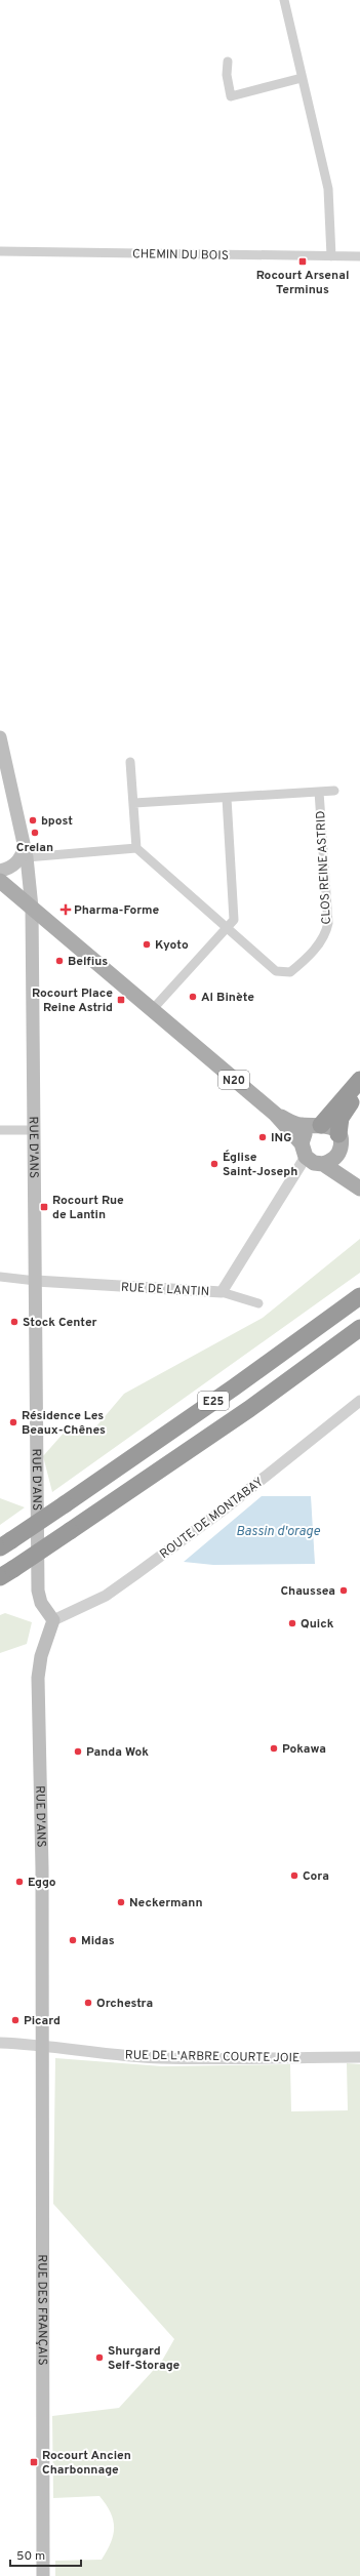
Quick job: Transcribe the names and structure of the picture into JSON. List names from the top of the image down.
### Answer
{
  "streets": {
    "highway": ["E25"],
    "main road": ["N20", "RUE D'ANS", "RUE DES FRANÇAIS"],
    "street": [
      "CHEMIN DU BOIS",
      "CLOS REINE ASTRID",
      "RUE DE LANTIN",
      "ROUTE DE MONTABAY",
      "RUE DE L'ARBRE COURTE JOIE"
    ]
  },
  "crossings": [
    ["N20", "RUE D'ANS"],
    ["N20", "RUE DE LANTIN"],
    ["RUE D'ANS", "RUE DE LANTIN"],
    ["RUE D'ANS", "ROUTE DE MONTABAY"],
    ["RUE D'ANS", "RUE DE L'ARBRE COURTE JOIE"],
    ["RUE D'ANS", "RUE DES FRANÇAIS"],
    ["RUE DE L'ARBRE COURTE JOIE", "RUE DES FRANÇAIS"]
  ],
  "water": ["Bassin d'orage"],
  "places": {
    "transit": [
      "Rocourt Arsenal Terminus",
      "Rocourt Place Reine Astrid",
      "Rocourt Rue de Lantin",
      "Rocourt Ancien Charbonnage"
    ],
    "other": [
      "bpost",
      "Crelan",
      "Kyoto",
      "Belfius",
      "Al Binète",
      "ING",
      "Église Saint-Joseph",
      "Stock Center",
      "Résidence Les Beaux-Chênes",
      "Chaussea",
      "Quick",
      "Pokawa",
      "Panda Wok",
      "Cora",
      "Eggo",
      "Neckermann",
      "Midas",
      "Orchestra",
      "Picard",
      "Shurgard Self-Storage"
    ],
    "health": ["Pharma-Forme"]
  },
  "scale_bar": "50 m"
}
